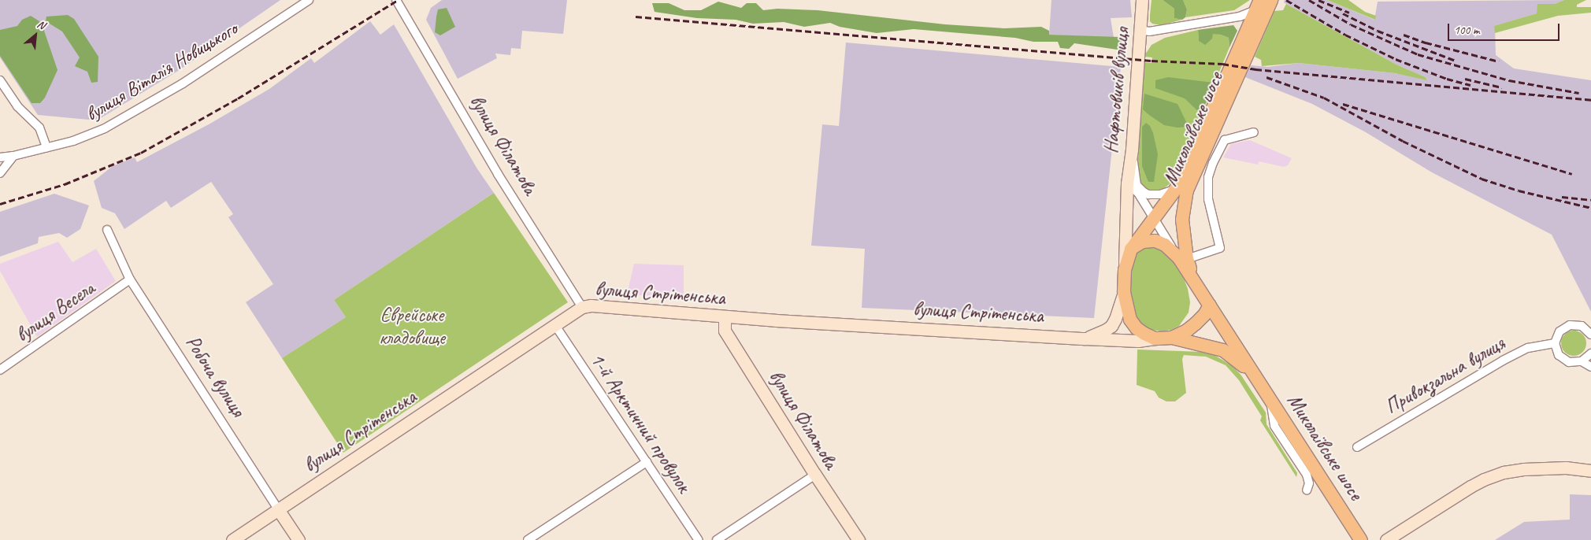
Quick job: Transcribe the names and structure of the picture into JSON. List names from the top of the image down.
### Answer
{
  "streets": {
    "main road": [
      "Нафтовиків вулиця",
      "Миколаївське шосе",
      "вулиця Філатова",
      "вулиця Стрітенська",
      "Робоча вулиця"
    ],
    "street": [
      "вулиця Віталія Новицького",
      "вулиця Весела",
      "Привокзальна вулиця",
      "1-й Арктичний провулок"
    ]
  },
  "crossings": [
    ["Нафтовиків вулиця", "Миколаївське шосе"],
    ["Нафтовиків вулиця", "вулиця Стрітенська"],
    ["Миколаївське шосе", "вулиця Стрітенська"],
    ["вулиця Філатова", "вулиця Стрітенська"],
    ["вулиця Стрітенська", "Робоча вулиця"],
    ["вулиця Стрітенська", "1-й Арктичний провулок"],
    ["вулиця Весела", "Робоча вулиця"]
  ],
  "parks": ["Єврейське кладовище"],
  "scale_bar": "100 m",
  "north": "top right"
}
